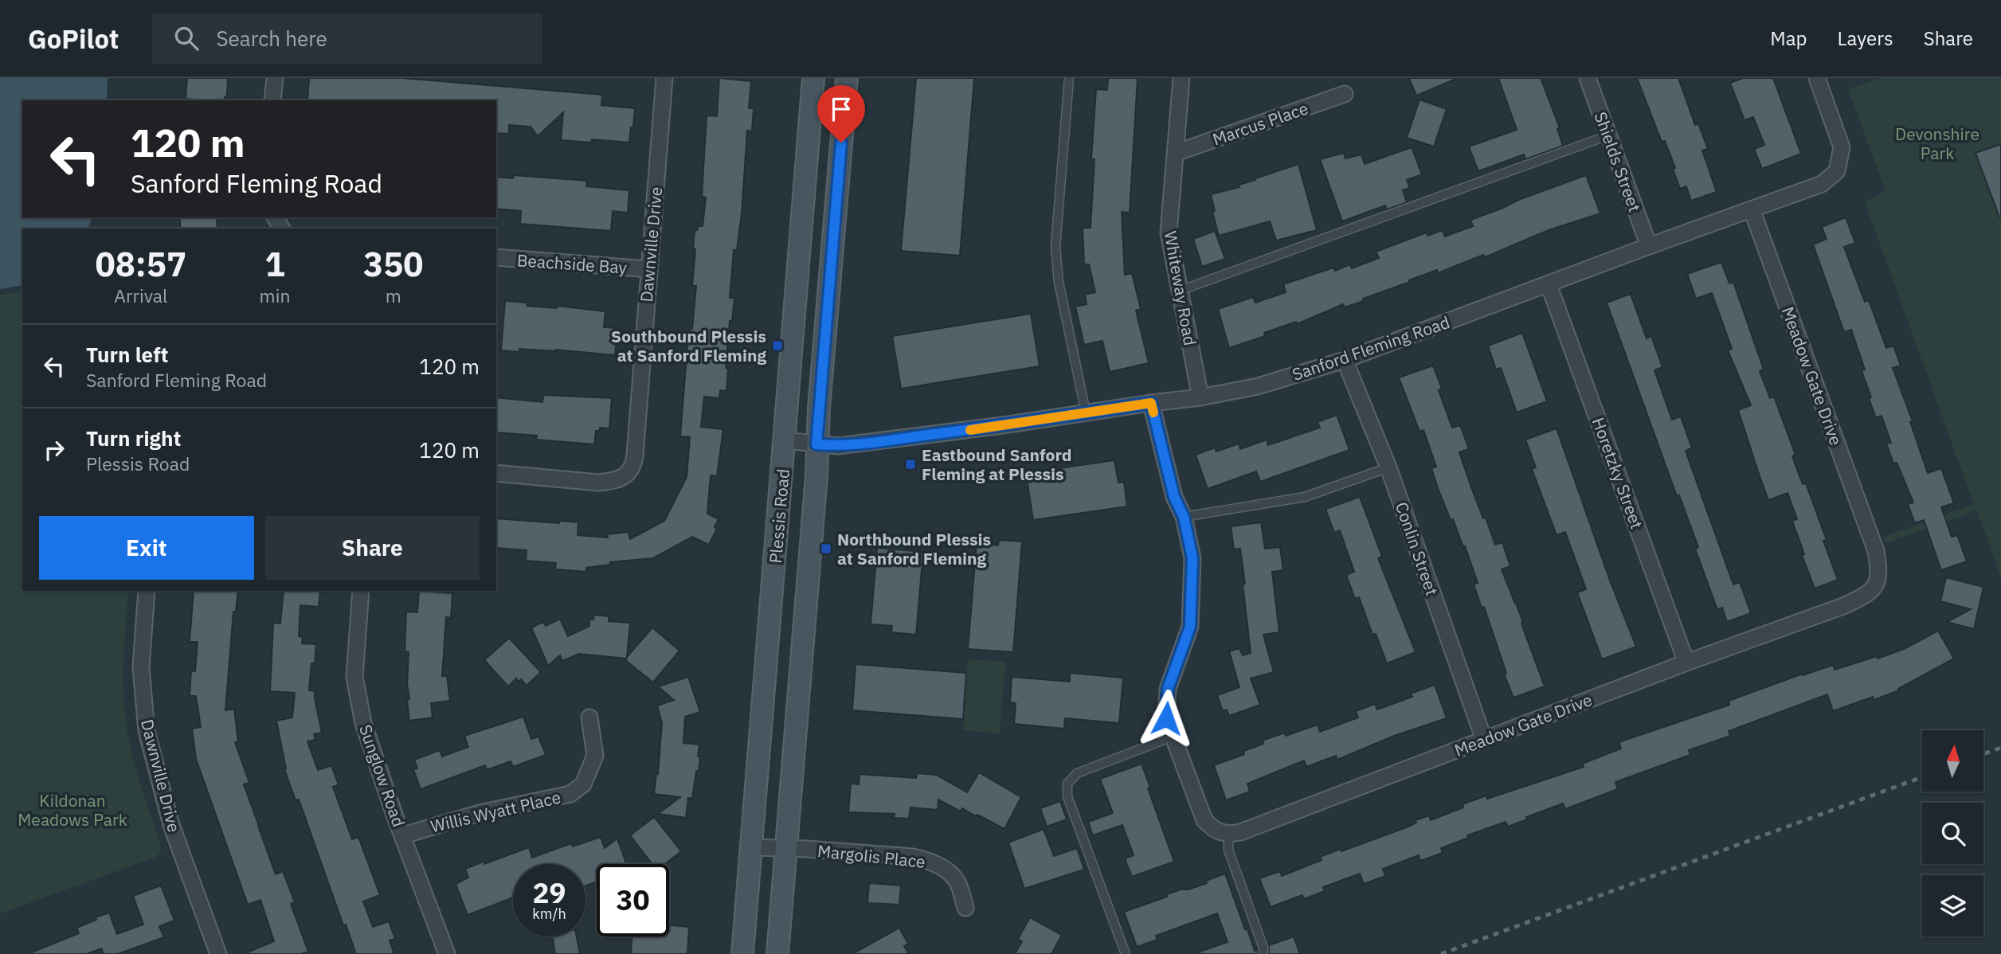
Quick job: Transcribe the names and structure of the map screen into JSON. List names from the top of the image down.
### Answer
{
  "streets": {
    "main road": ["Plessis Road"],
    "street": [
      "Marcus Place",
      "Shields Street",
      "Dawnville Drive",
      "Beachside Bay",
      "Whiteway Road",
      "Sanford Fleming Road",
      "Meadow Gate Drive",
      "Horetzky Street",
      "Conlin Street",
      "Sunglow Road",
      "Willis Wyatt Place",
      "Margolis Place"
    ]
  },
  "crossings": [
    ["Marcus Place", "Whiteway Road"],
    ["Shields Street", "Sanford Fleming Road"],
    ["Dawnville Drive", "Beachside Bay"],
    ["Whiteway Road", "Sanford Fleming Road"],
    ["Sanford Fleming Road", "Meadow Gate Drive"],
    ["Sanford Fleming Road", "Horetzky Street"],
    ["Sanford Fleming Road", "Plessis Road"],
    ["Sanford Fleming Road", "Conlin Street"],
    ["Meadow Gate Drive", "Horetzky Street"],
    ["Meadow Gate Drive", "Conlin Street"],
    ["Plessis Road", "Margolis Place"],
    ["Sunglow Road", "Willis Wyatt Place"]
  ],
  "parks": ["Devonshire Park", "Kildonan Meadows Park"],
  "places": {
    "transit": ["Southbound Plessis at Sanford Fleming", "Eastbound Sanford Fleming at Plessis", "Northbound Plessis at Sanford Fleming"]
  },
  "north": "top",
  "page": {
    "header": "GoPilot",
    "search": "Search here",
    "nav": ["Map", "Layers", "Share"],
    "turn": ["120 m", "Sanford Fleming Road"],
    "eta": [
      "08:57",
      "Arrival",
      "1",
      "min",
      "350",
      "m"
    ],
    "list": [
      {
        "name": "Turn left",
        "note": "Sanford Fleming Road",
        "value": "120 m"
      },
      {
        "name": "Turn right",
        "note": "Plessis Road",
        "value": "120 m"
      }
    ],
    "buttons": ["Exit", "Share"],
    "speed": "29 km/h",
    "limit": "30"
  }
}
